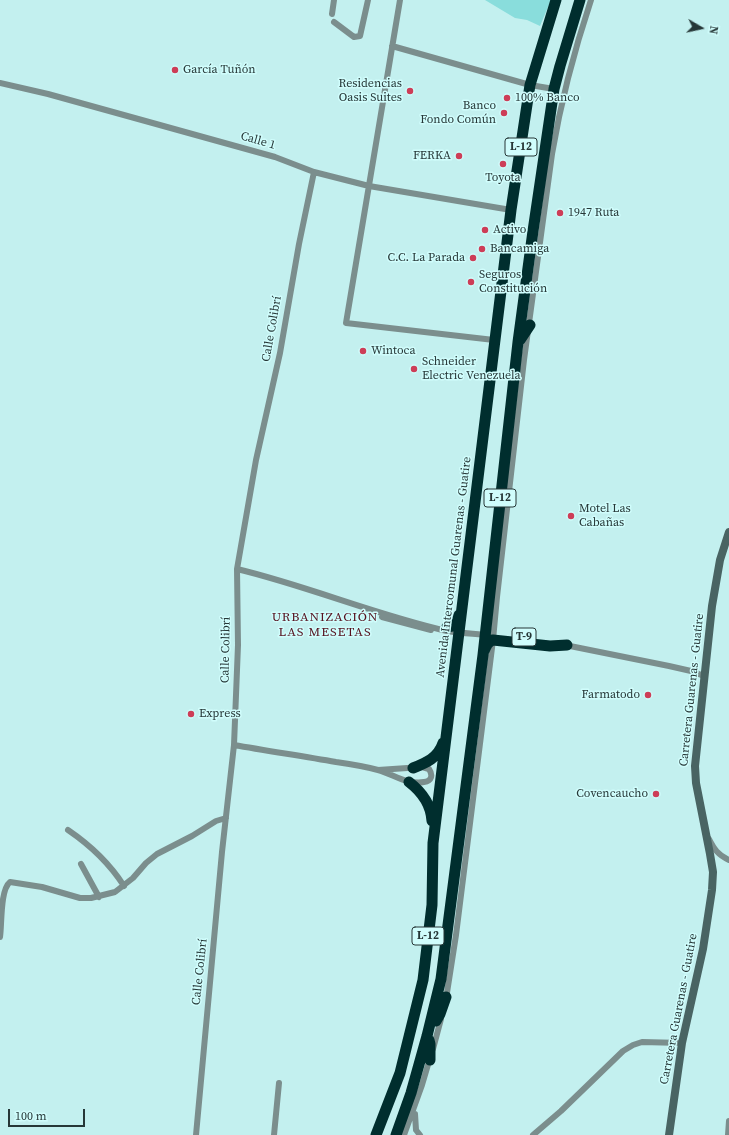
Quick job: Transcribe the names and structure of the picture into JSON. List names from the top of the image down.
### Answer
{
  "streets": {
    "highway": ["L-12", "Avenida Intercomunal Guarenas - Guatire", "T-9"],
    "main road": ["Carretera Guarenas - Guatire"],
    "street": ["Calle 1", "Calle Colibrí"]
  },
  "crossings": [
    ["Calle 1", "Calle Colibrí"],
    ["Calle 1", "Avenida Intercomunal Guarenas - Guatire"],
    ["L-12", "T-9"]
  ],
  "districts": ["URBANIZACIÓN LAS MESETAS"],
  "places": [
    "García Tuñón",
    "Residencias Oasis Suites",
    "100% Banco",
    "Banco Fondo Común",
    "FERKA",
    "Toyota",
    "1947 Ruta",
    "Activo",
    "Bancamiga",
    "C.C. La Parada",
    "Seguros Constitución",
    "Wintoca",
    "Schneider Electric Venezuela",
    "Motel Las Cabañas",
    "Farmatodo",
    "Express",
    "Covencaucho"
  ],
  "scale_bar": "100 m",
  "north": "right"
}
